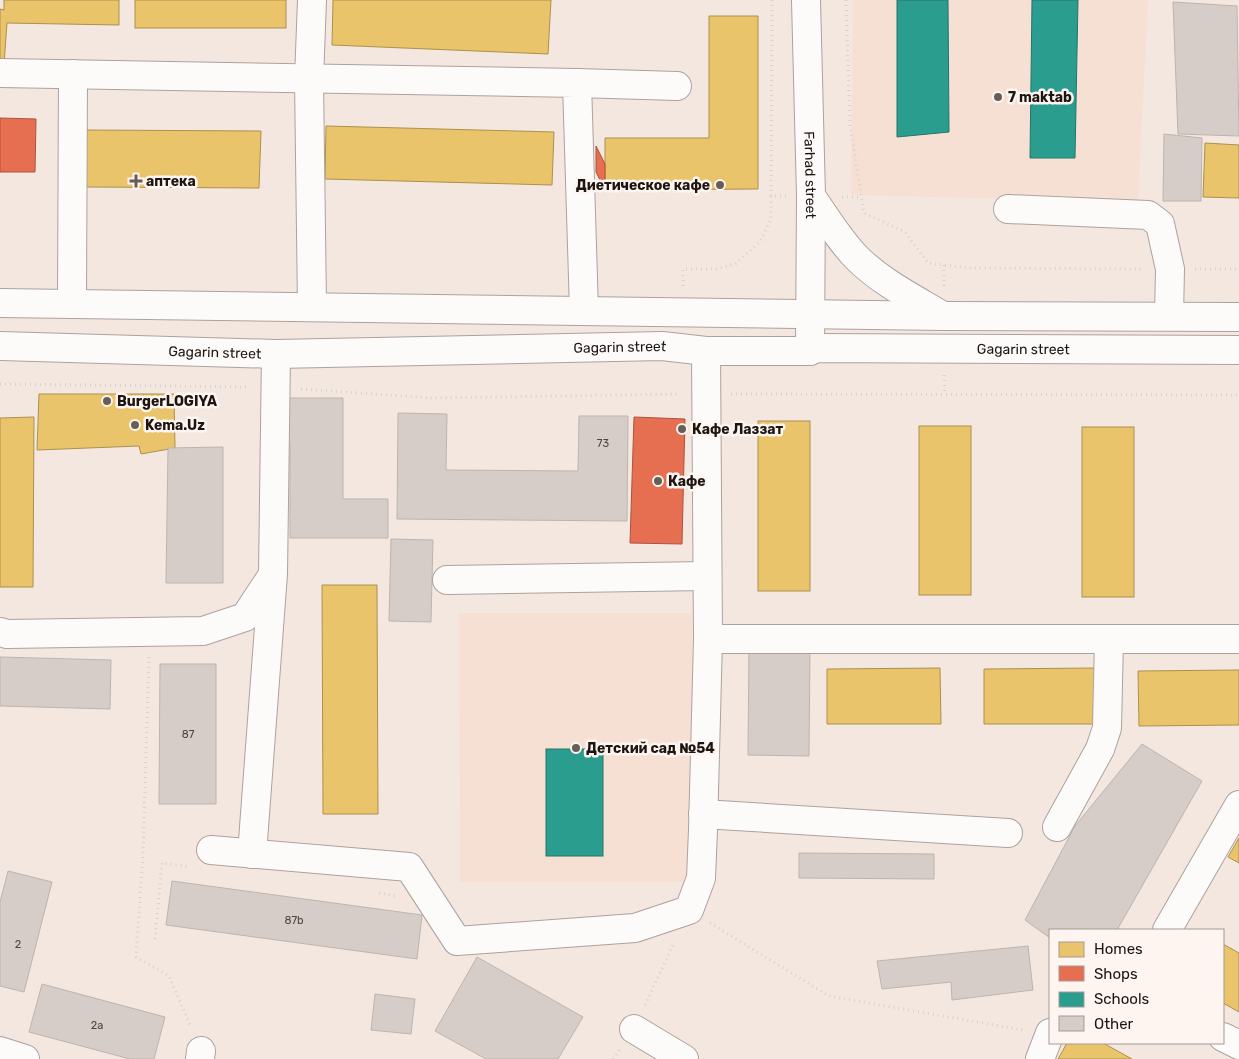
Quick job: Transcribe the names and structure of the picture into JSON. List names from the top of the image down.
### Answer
{
  "streets": {
    "main road": ["Farhad street", "Gagarin street"]
  },
  "crossings": [
    ["Farhad street", "Gagarin street"]
  ],
  "places": {
    "other": [
      "7 maktab",
      "Диетическое кафе",
      "BurgerLOGIYA",
      "Kema.Uz",
      "Кафе Лаззат",
      "Кафе",
      "Детский сад №54"
    ],
    "health": ["аптека"]
  },
  "house_numbers": [
    "73",
    "87",
    "87b",
    "2",
    "2a"
  ],
  "legend": [
    "Homes",
    "Shops",
    "Schools",
    "Other"
  ]
}
